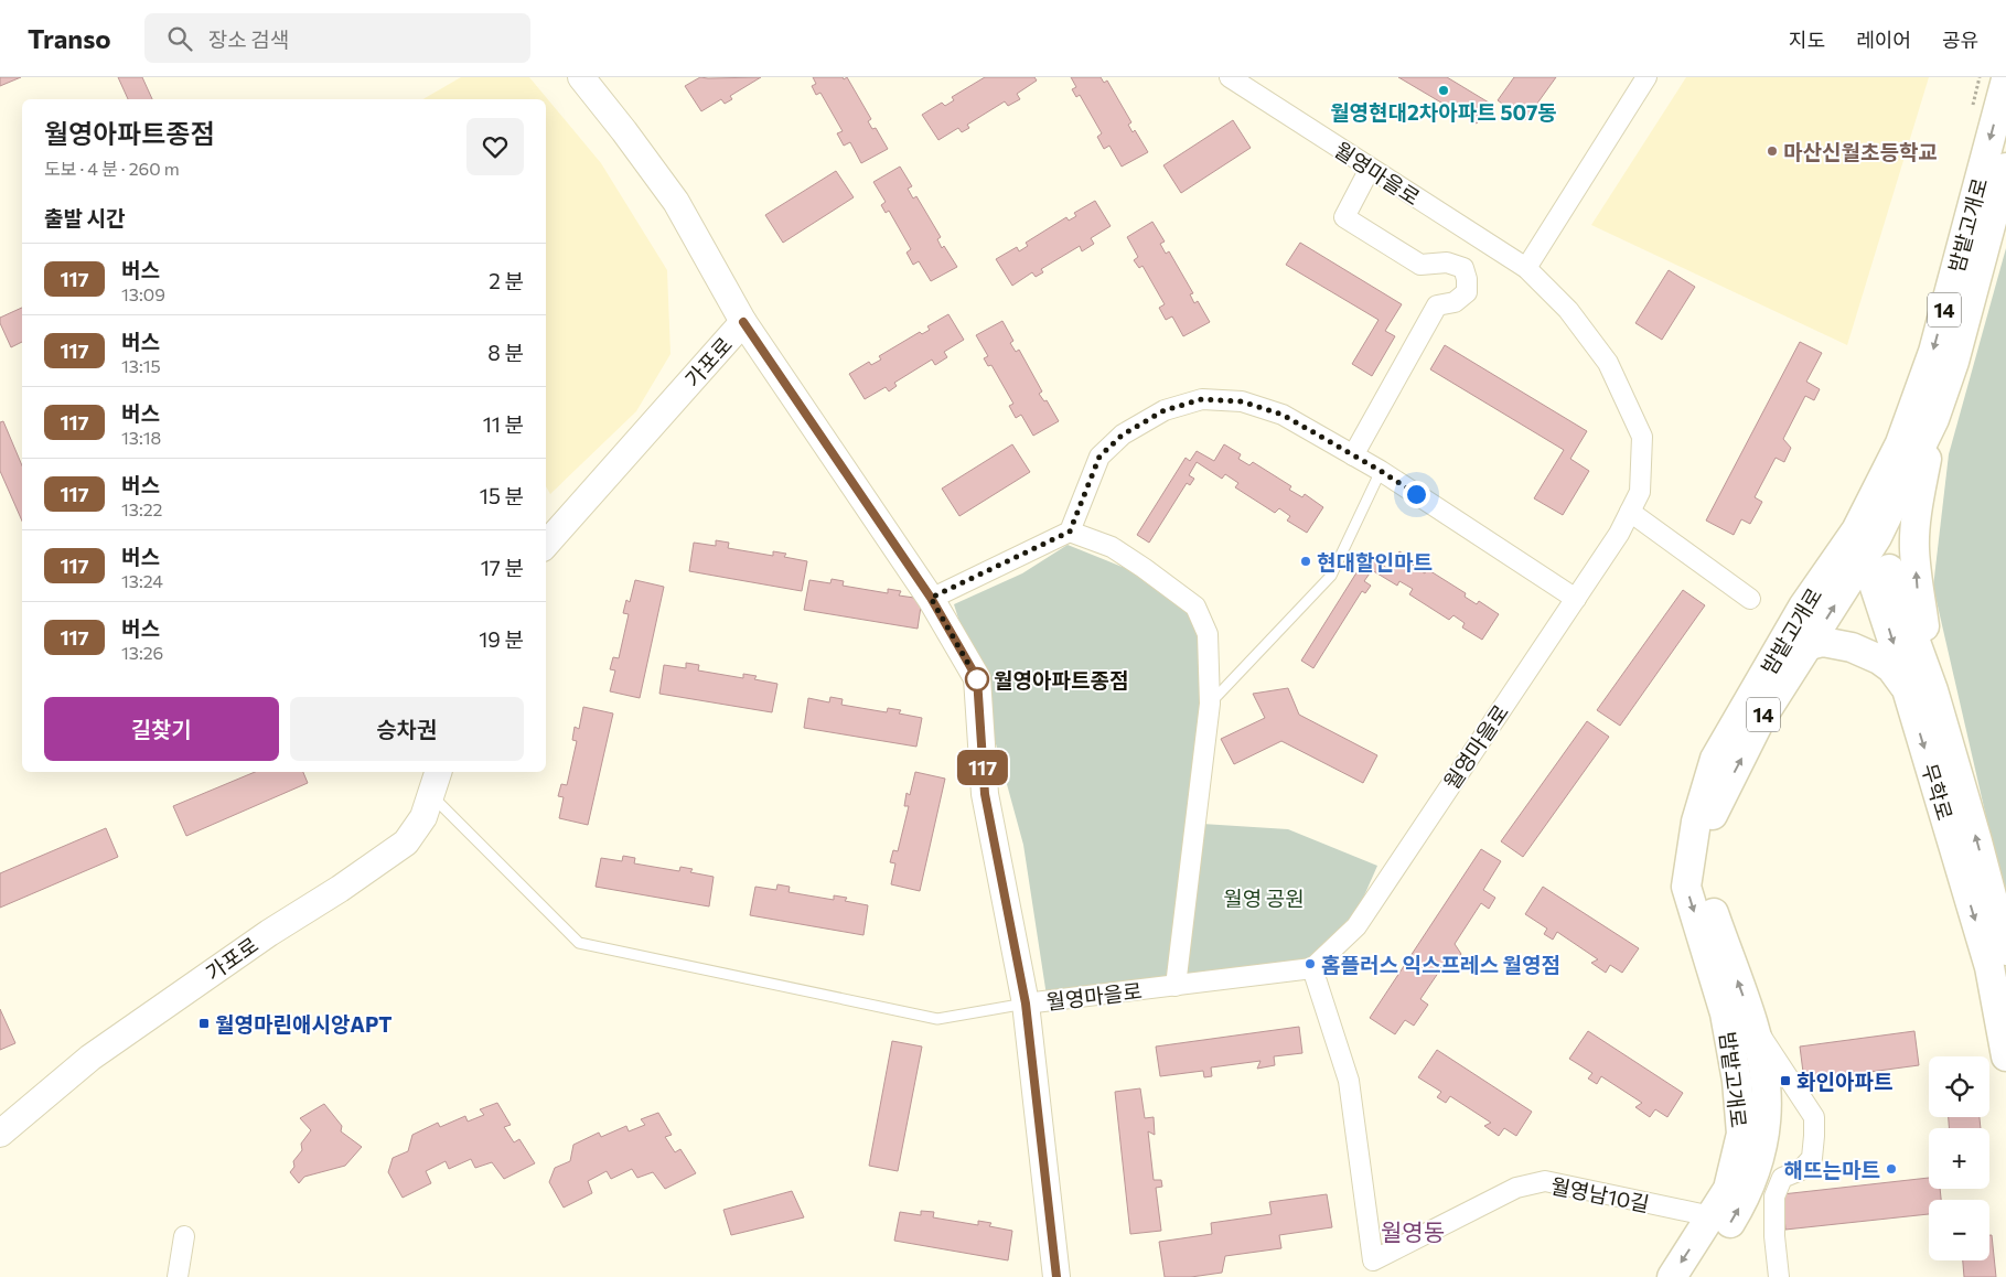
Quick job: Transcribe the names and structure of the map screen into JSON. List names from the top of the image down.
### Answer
{
  "streets": {
    "main road": [
      "밤밭고개로",
      "14",
      "가포로",
      "무학로"
    ],
    "street": ["월영마을로", "월영남10길"]
  },
  "crossings": [
    ["월영마을로", "월영남10길"],
    ["밤밭고개로", "무학로"],
    ["밤밭고개로", "월영남10길"]
  ],
  "districts": ["월영동"],
  "parks": ["월영 공원"],
  "places": {
    "other": [
      "월영현대2차아파트 507동",
      "마산신월초등학교",
      "현대할인마트",
      "월영아파트종점",
      "홈플러스 익스프레스 월영점",
      "해뜨는마트"
    ],
    "transit": ["월영마린애시앙APT", "화인아파트"]
  },
  "lines": ["bus line 117"],
  "page": {
    "header": "Transo",
    "search": "장소 검색",
    "nav": ["지도", "레이어", "공유"],
    "on_map": "117",
    "heading": [
      ["월영아파트종점", "도보 · 4 분 · 260 m"],
      "출발 시간"
    ],
    "list": [
      {
        "mark": "117",
        "name": "버스",
        "note": "13:09",
        "value": "2 분"
      },
      {
        "mark": "117",
        "name": "버스",
        "note": "13:15",
        "value": "8 분"
      },
      {
        "mark": "117",
        "name": "버스",
        "note": "13:18",
        "value": "11 분"
      },
      {
        "mark": "117",
        "name": "버스",
        "note": "13:22",
        "value": "15 분"
      },
      {
        "mark": "117",
        "name": "버스",
        "note": "13:24",
        "value": "17 분"
      },
      {
        "mark": "117",
        "name": "버스",
        "note": "13:26",
        "value": "19 분"
      }
    ],
    "buttons": ["길찾기", "승차권"],
    "map_buttons": ["+", "−"]
  }
}
